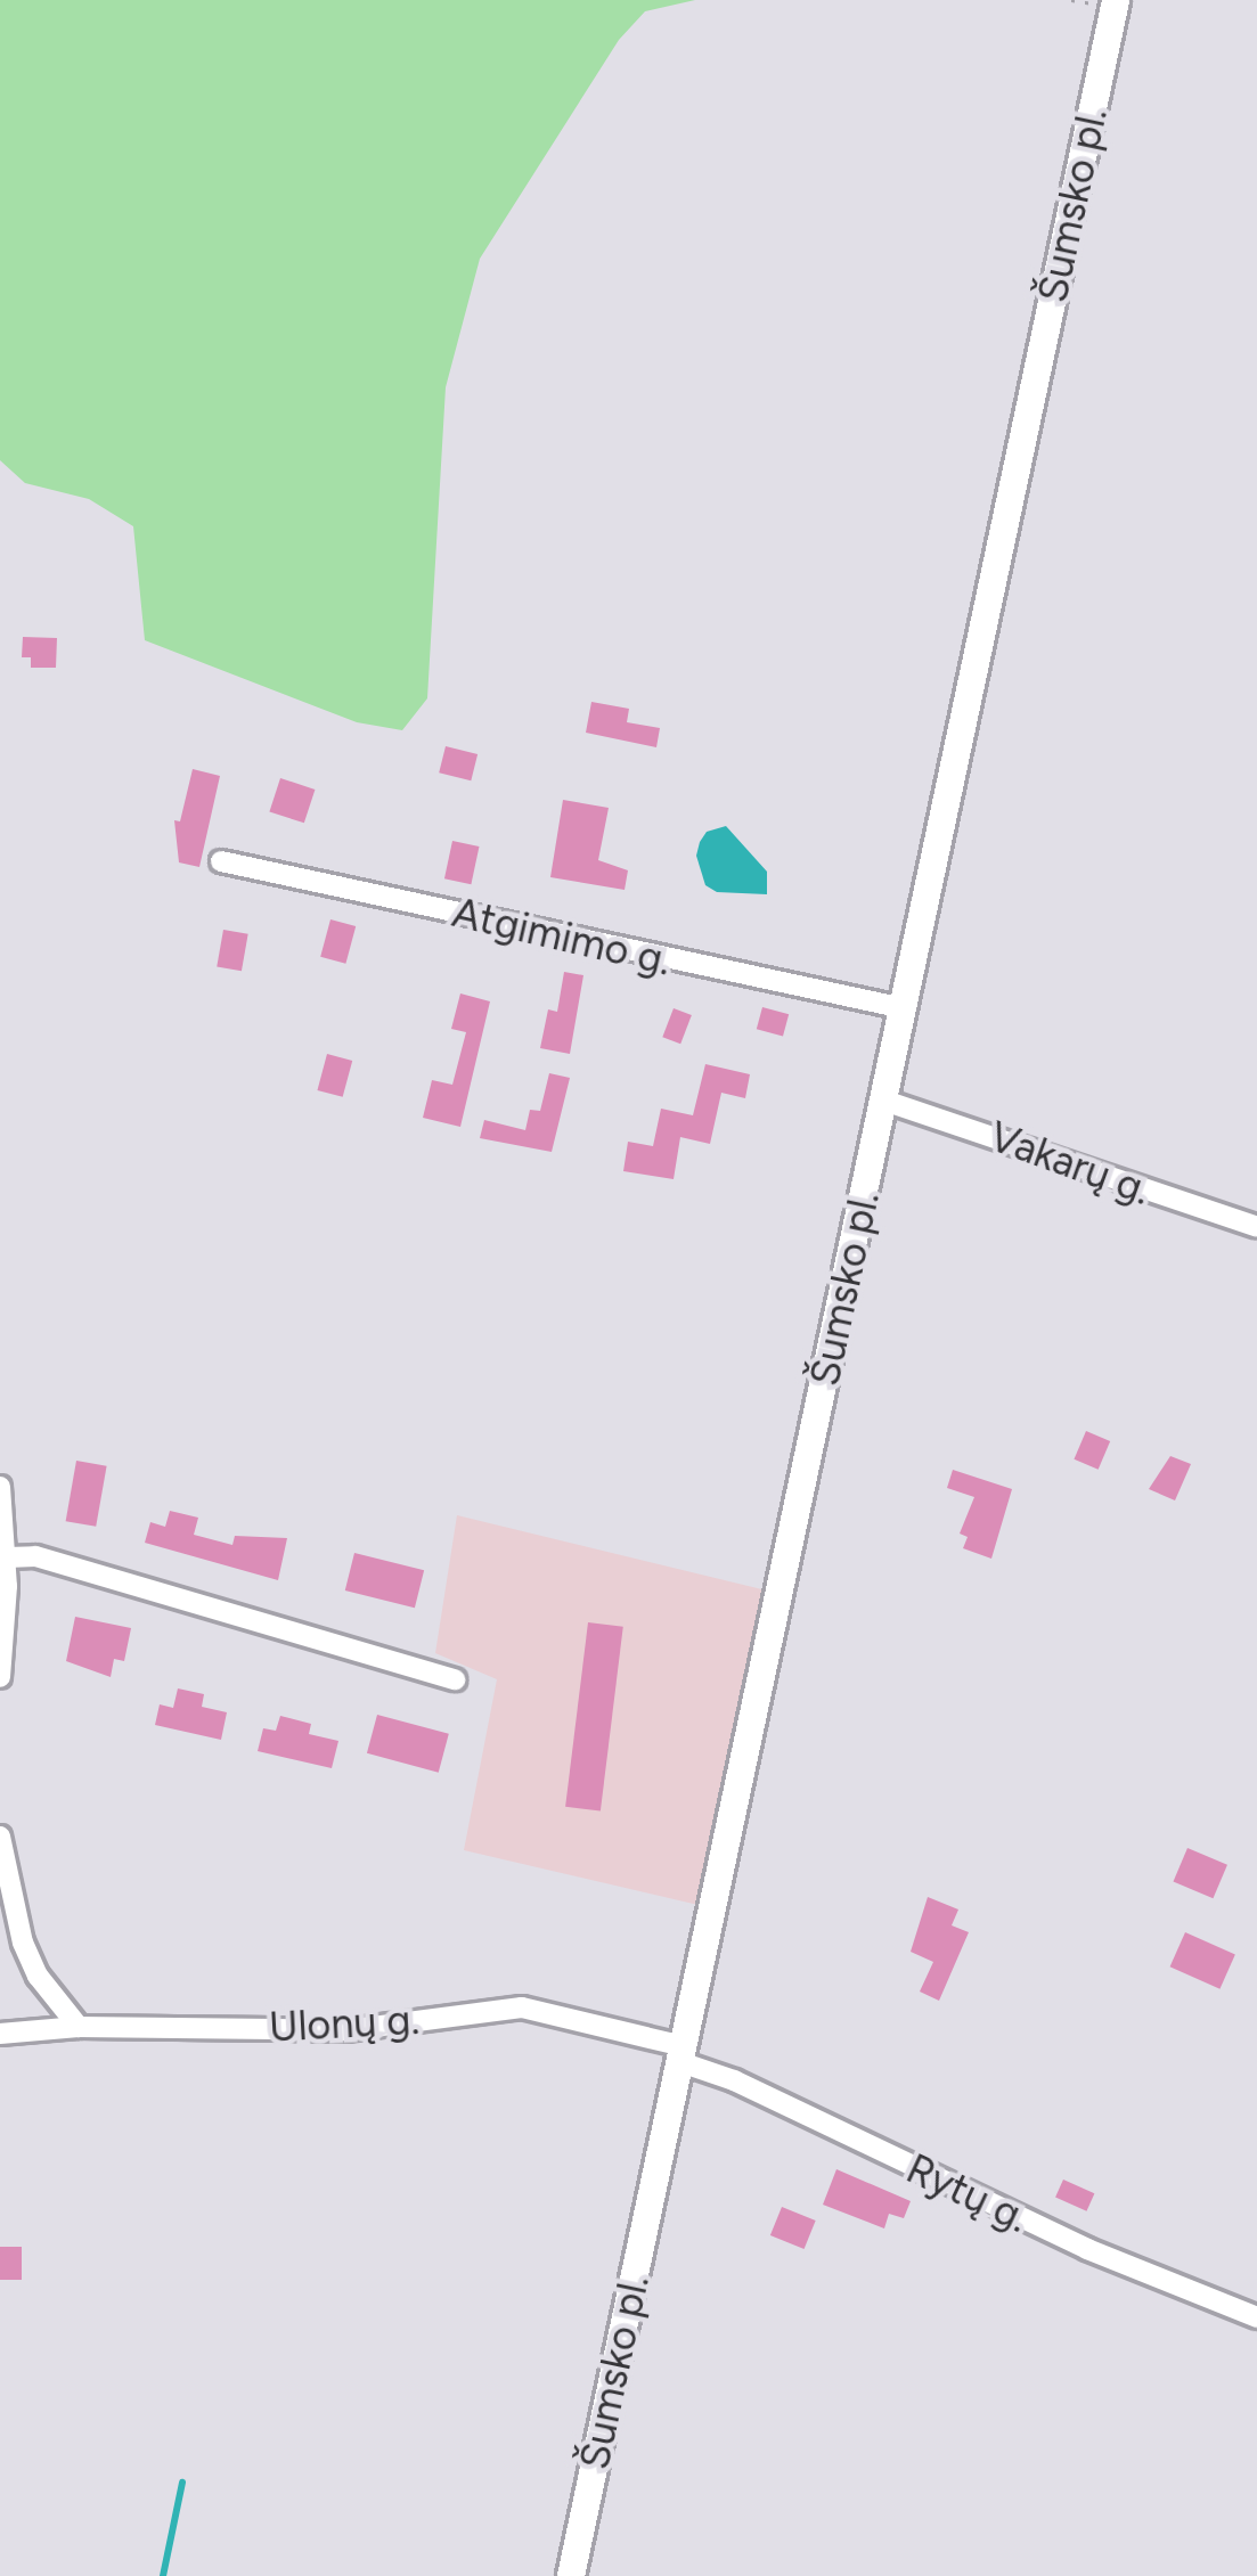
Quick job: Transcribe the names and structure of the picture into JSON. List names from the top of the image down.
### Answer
{
  "streets": {
    "main road": ["Šumsko pl."],
    "street": [
      "Atgimimo g.",
      "Vakarų g.",
      "Ulonų g.",
      "Rytų g."
    ]
  },
  "crossings": [
    ["Šumsko pl.", "Atgimimo g."],
    ["Šumsko pl.", "Vakarų g."],
    ["Šumsko pl.", "Ulonų g."],
    ["Šumsko pl.", "Rytų g."],
    ["Ulonų g.", "Rytų g."]
  ]
}
